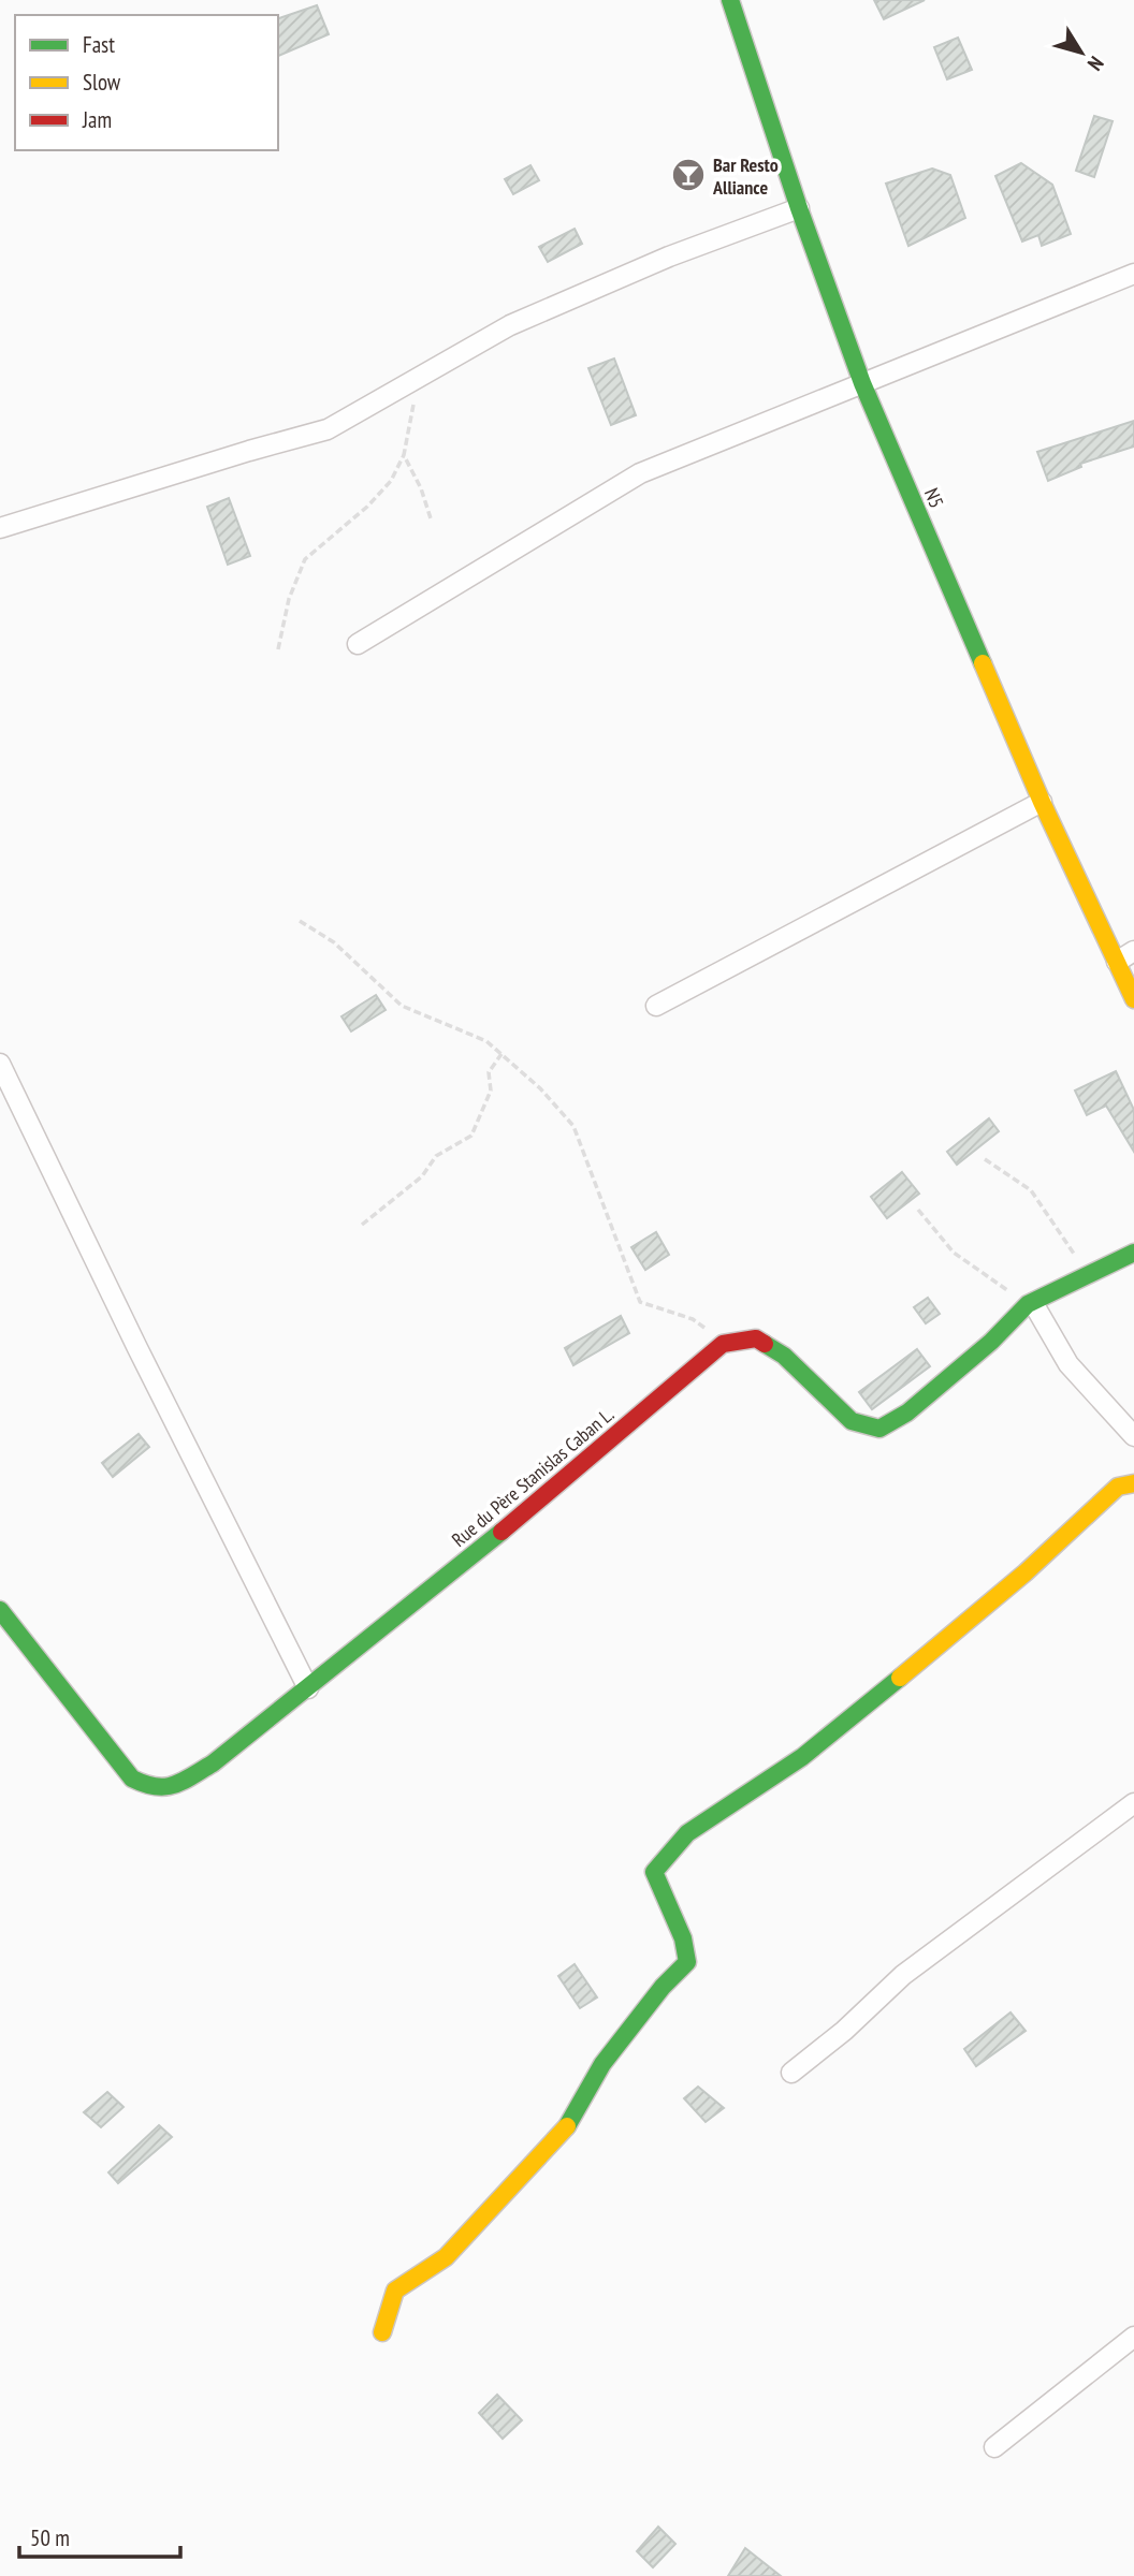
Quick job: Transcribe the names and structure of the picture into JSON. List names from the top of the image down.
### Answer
{
  "streets": {
    "street": ["N5", "Rue du Père Stanislas Caban L."]
  },
  "places": {
    "bar": ["Bar Resto Alliance"]
  },
  "legend": ["Fast", "Slow", "Jam"],
  "scale_bar": "50 m",
  "north": "bottom right"
}
